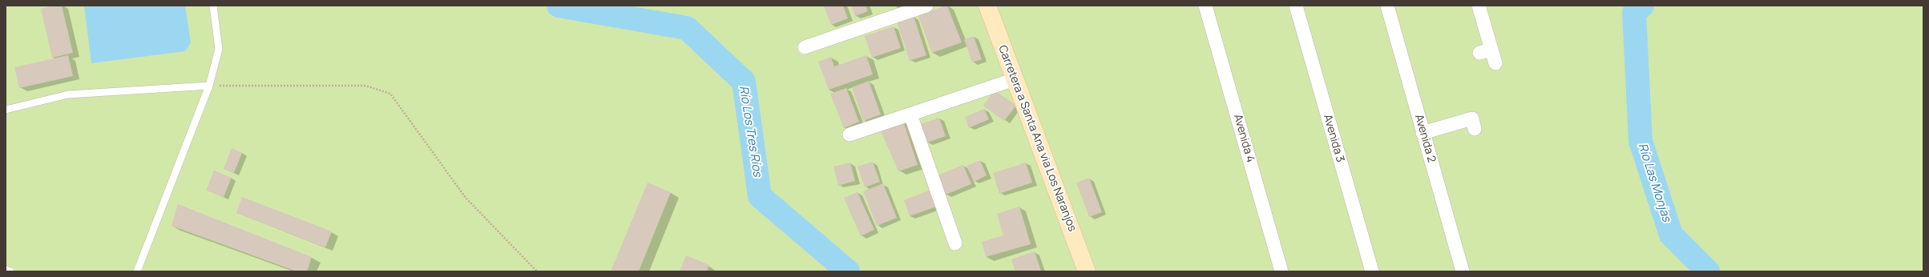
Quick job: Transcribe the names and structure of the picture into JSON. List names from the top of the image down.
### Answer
{
  "streets": {
    "main road": ["Carretera a Santa Ana via Los Naranjos"],
    "street": ["Avenida 4", "Avenida 3", "Avenida 2"]
  },
  "water": ["Río Los Tres Ríos", "Río Las Monjas"]
}
